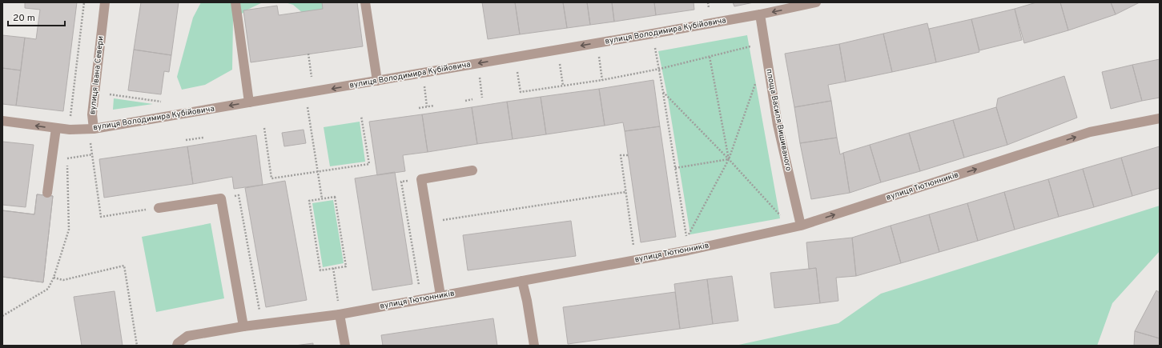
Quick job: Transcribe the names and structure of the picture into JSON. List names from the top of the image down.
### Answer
{
  "streets": {
    "street": [
      "вулиця Володимира Кубійовича",
      "вулиця Івана Севери",
      "площа Василя Вишиваного",
      "вулиця Тютюнників"
    ]
  },
  "crossings": [
    ["вулиця Володимира Кубійовича", "вулиця Івана Севери"],
    ["вулиця Володимира Кубійовича", "площа Василя Вишиваного"],
    ["площа Василя Вишиваного", "вулиця Тютюнників"]
  ],
  "one_way": ["вулиця Володимира Кубійовича", "вулиця Тютюнників"],
  "scale_bar": "20 m"
}
